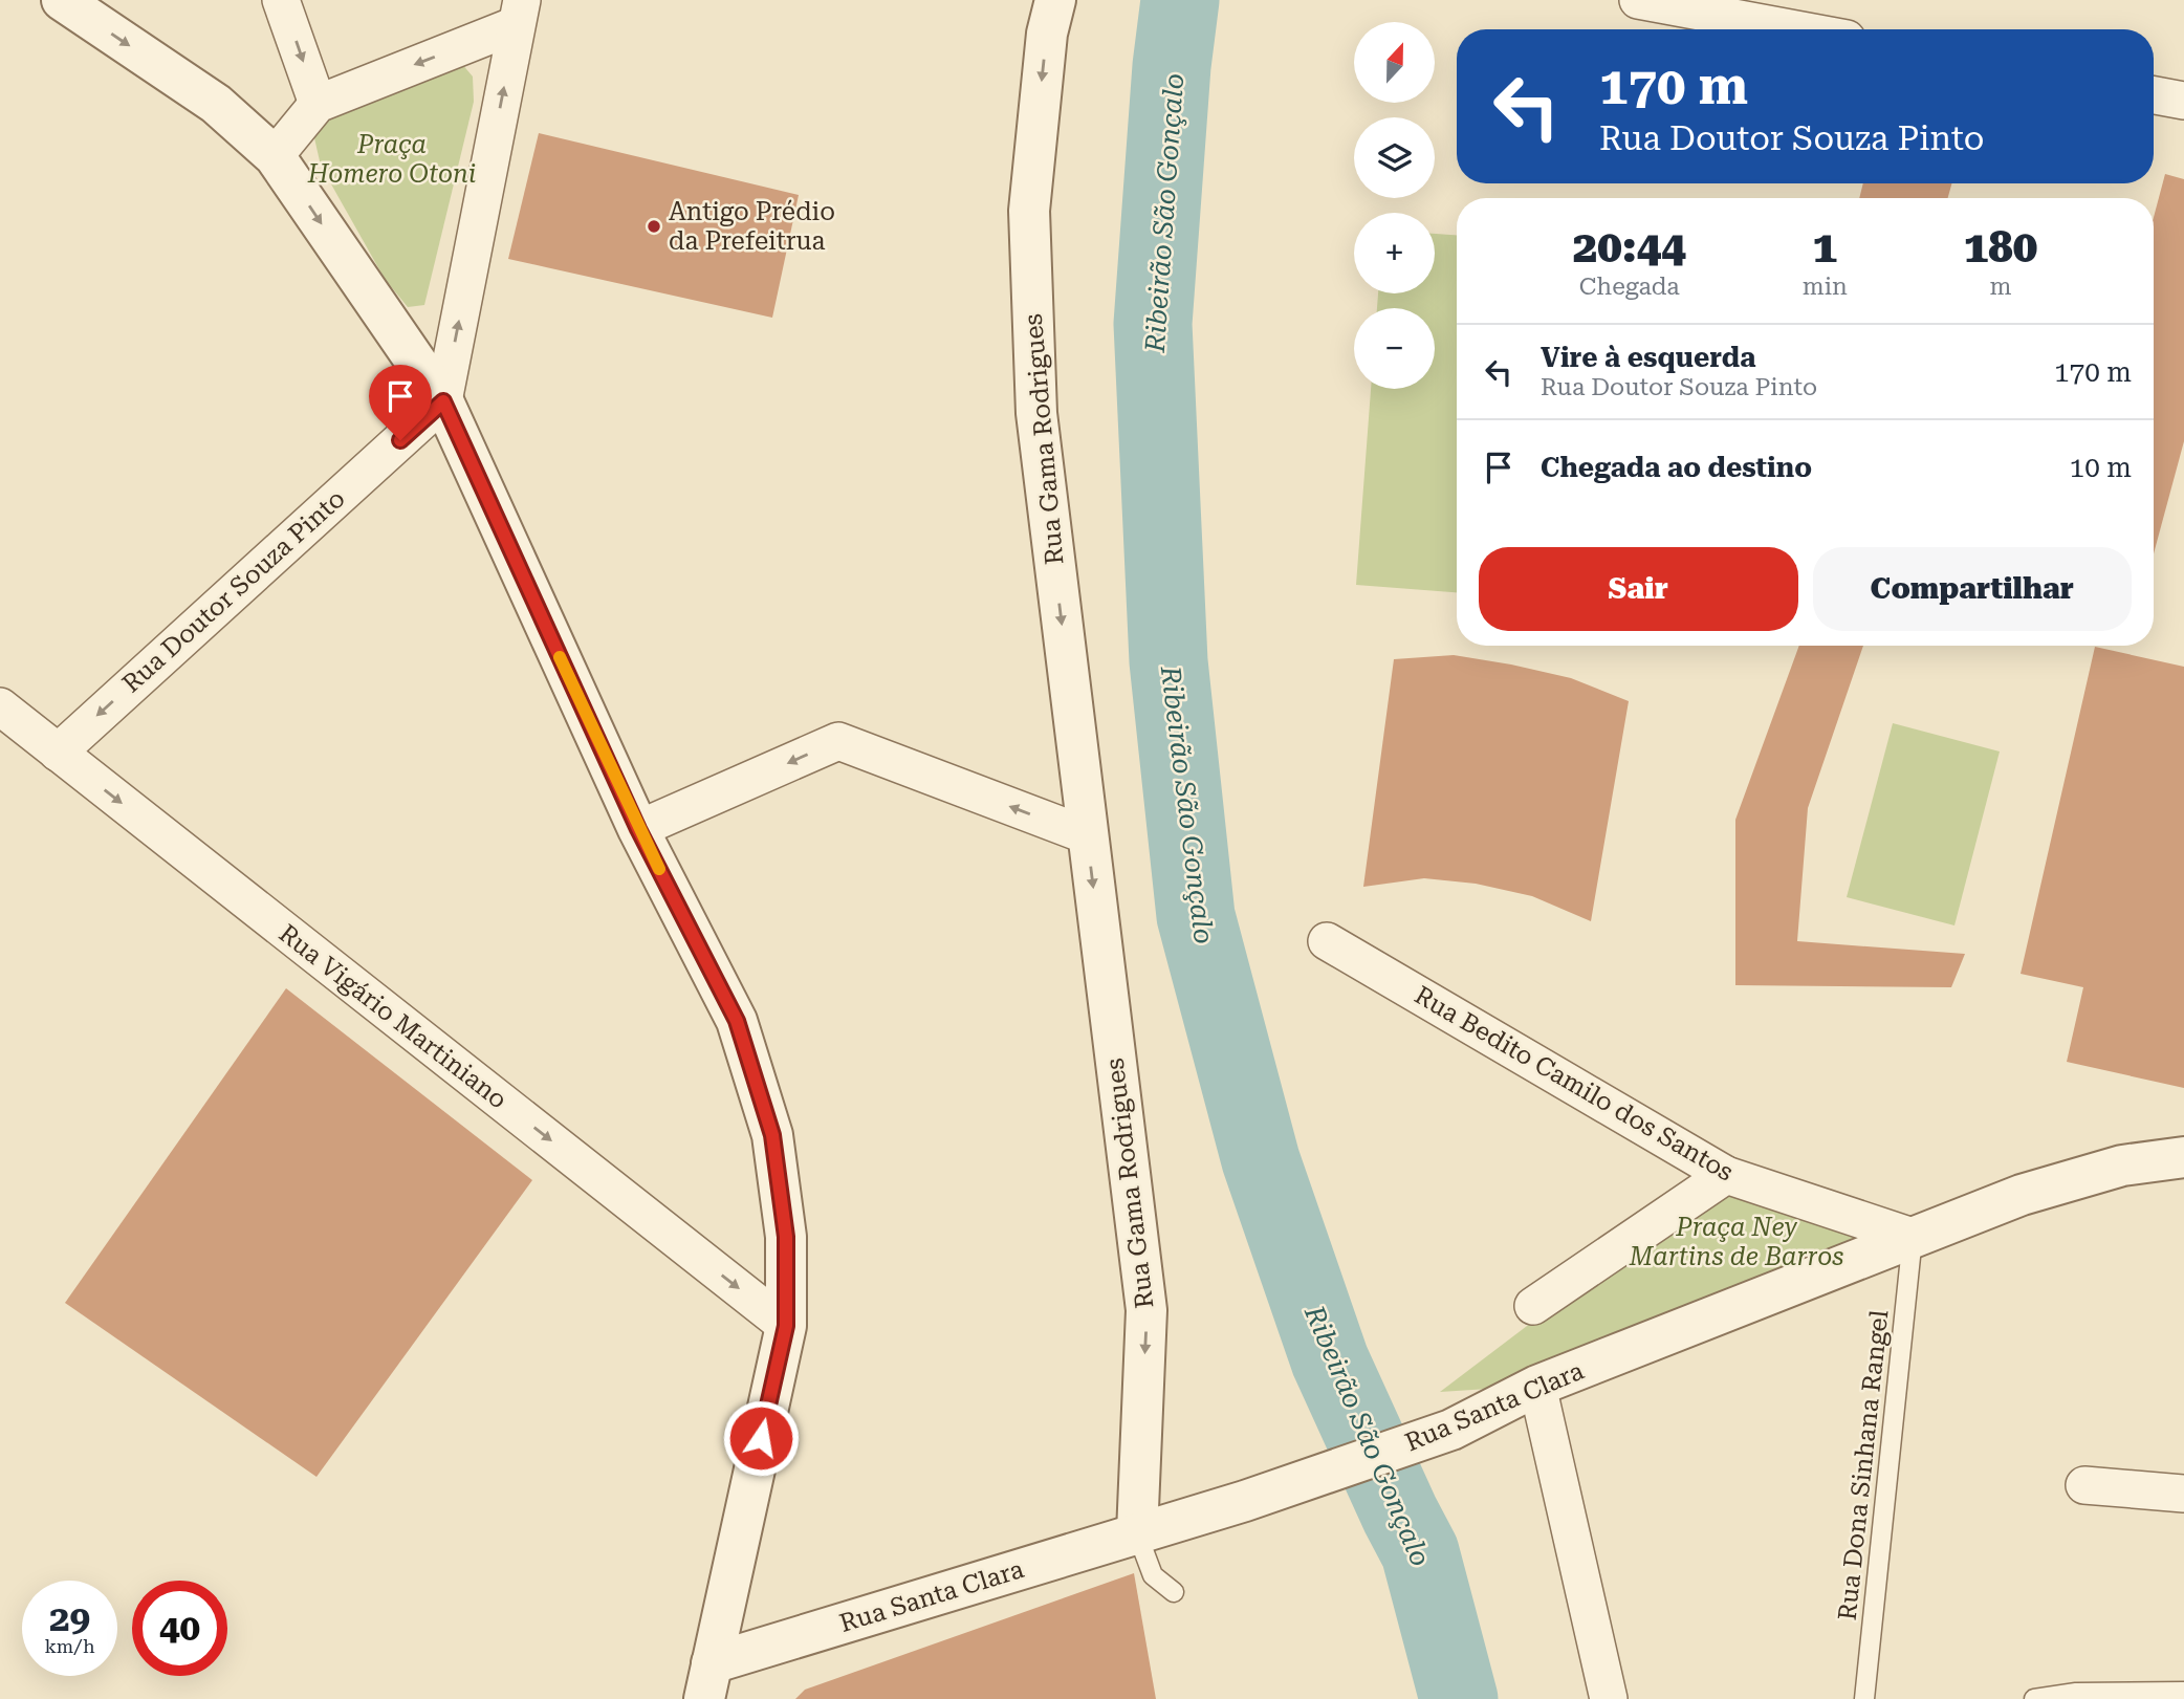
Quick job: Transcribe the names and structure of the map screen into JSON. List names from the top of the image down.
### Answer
{
  "streets": {
    "street": [
      "Rua Gama Rodrigues",
      "Rua Doutor Souza Pinto",
      "Rua Vigário Martiniano",
      "Rua Bedito Camilo dos Santos",
      "Rua Santa Clara"
    ],
    "lane": ["Rua Dona Sinhana Rangel"]
  },
  "crossings": [
    ["Rua Gama Rodrigues", "Rua Santa Clara"],
    ["Rua Doutor Souza Pinto", "Rua Vigário Martiniano"],
    ["Rua Bedito Camilo dos Santos", "Rua Santa Clara"],
    ["Rua Bedito Camilo dos Santos", "Rua Dona Sinhana Rangel"],
    ["Rua Santa Clara", "Rua Dona Sinhana Rangel"]
  ],
  "one_way": ["Rua Gama Rodrigues", "Rua Doutor Souza Pinto", "Rua Vigário Martiniano"],
  "water": ["Ribeirão São Gonçalo"],
  "parks": ["Praça Homero Otoni", "Praça Ney Martins de Barros"],
  "places": ["Antigo Prédio da Prefeitrua"],
  "north": "top",
  "page": {
    "map_buttons": ["+", "−"],
    "turn": ["170 m", "Rua Doutor Souza Pinto"],
    "eta": [
      "20:44",
      "Chegada",
      "1",
      "min",
      "180",
      "m"
    ],
    "list": [
      {
        "name": "Vire à esquerda",
        "note": "Rua Doutor Souza Pinto",
        "value": "170 m"
      },
      {
        "name": "Chegada ao destino",
        "value": "10 m"
      }
    ],
    "buttons": ["Sair", "Compartilhar"],
    "speed": "29 km/h",
    "limit": "40"
  }
}
